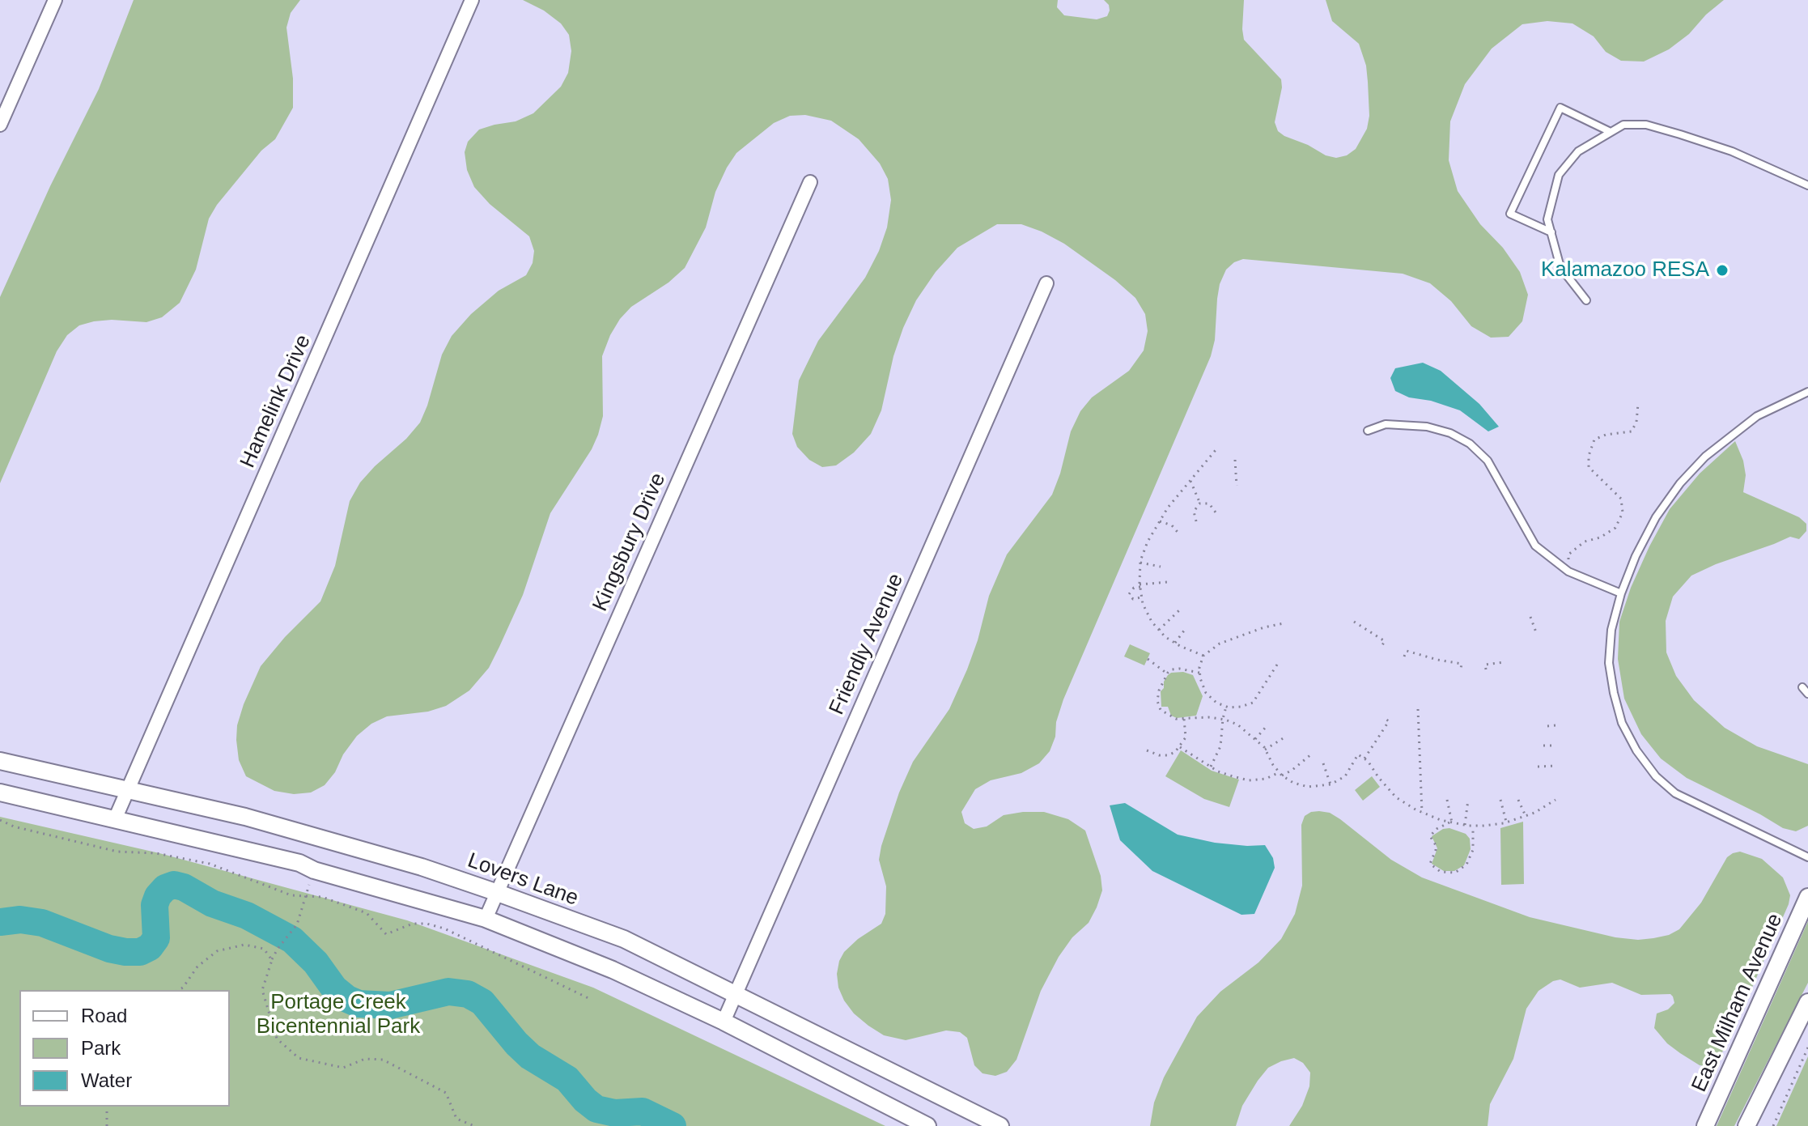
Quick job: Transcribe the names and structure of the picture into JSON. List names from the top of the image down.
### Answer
{
  "streets": {
    "street": [
      "Hamelink Drive",
      "Kingsbury Drive",
      "Friendly Avenue",
      "Lovers Lane",
      "East Milham Avenue"
    ]
  },
  "crossings": [
    ["Hamelink Drive", "Lovers Lane"],
    ["Kingsbury Drive", "Lovers Lane"],
    ["Friendly Avenue", "Lovers Lane"]
  ],
  "parks": ["Portage Creek Bicentennial Park"],
  "places": ["Kalamazoo RESA"],
  "legend": ["Road", "Park", "Water"]
}
